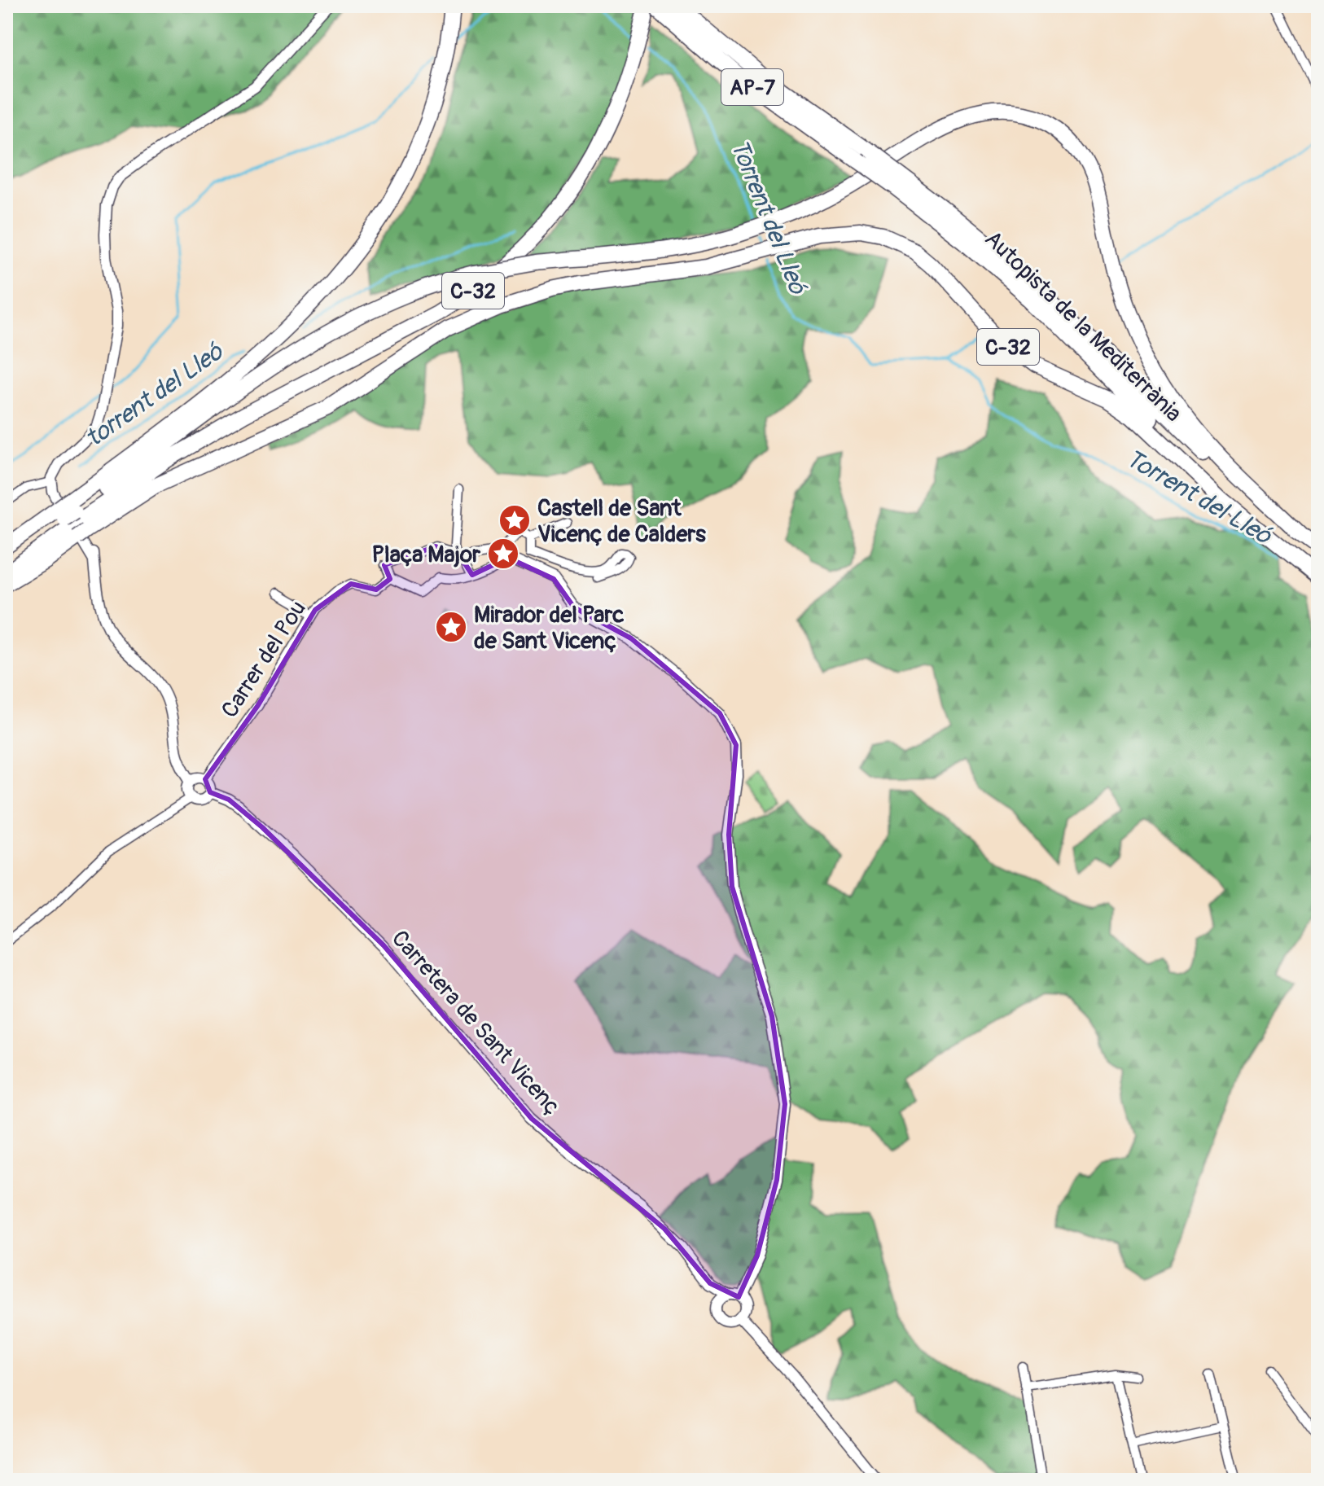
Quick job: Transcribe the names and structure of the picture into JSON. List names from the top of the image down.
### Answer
{
  "streets": {
    "highway": ["AP-7", "C-32", "Autopista de la Mediterrània"],
    "street": ["Carrer del Pou", "Carretera de Sant Vicenç"]
  },
  "crossings": [
    ["C-32", "Autopista de la Mediterrània"],
    ["Carrer del Pou", "Carretera de Sant Vicenç"]
  ],
  "water": ["Torrent del Lleó", "torrent del Lleó"],
  "places": {
    "place": ["Castell de Sant Vicenç de Calders", "Plaça Major", "Mirador del Parc de Sant Vicenç"]
  }
}
